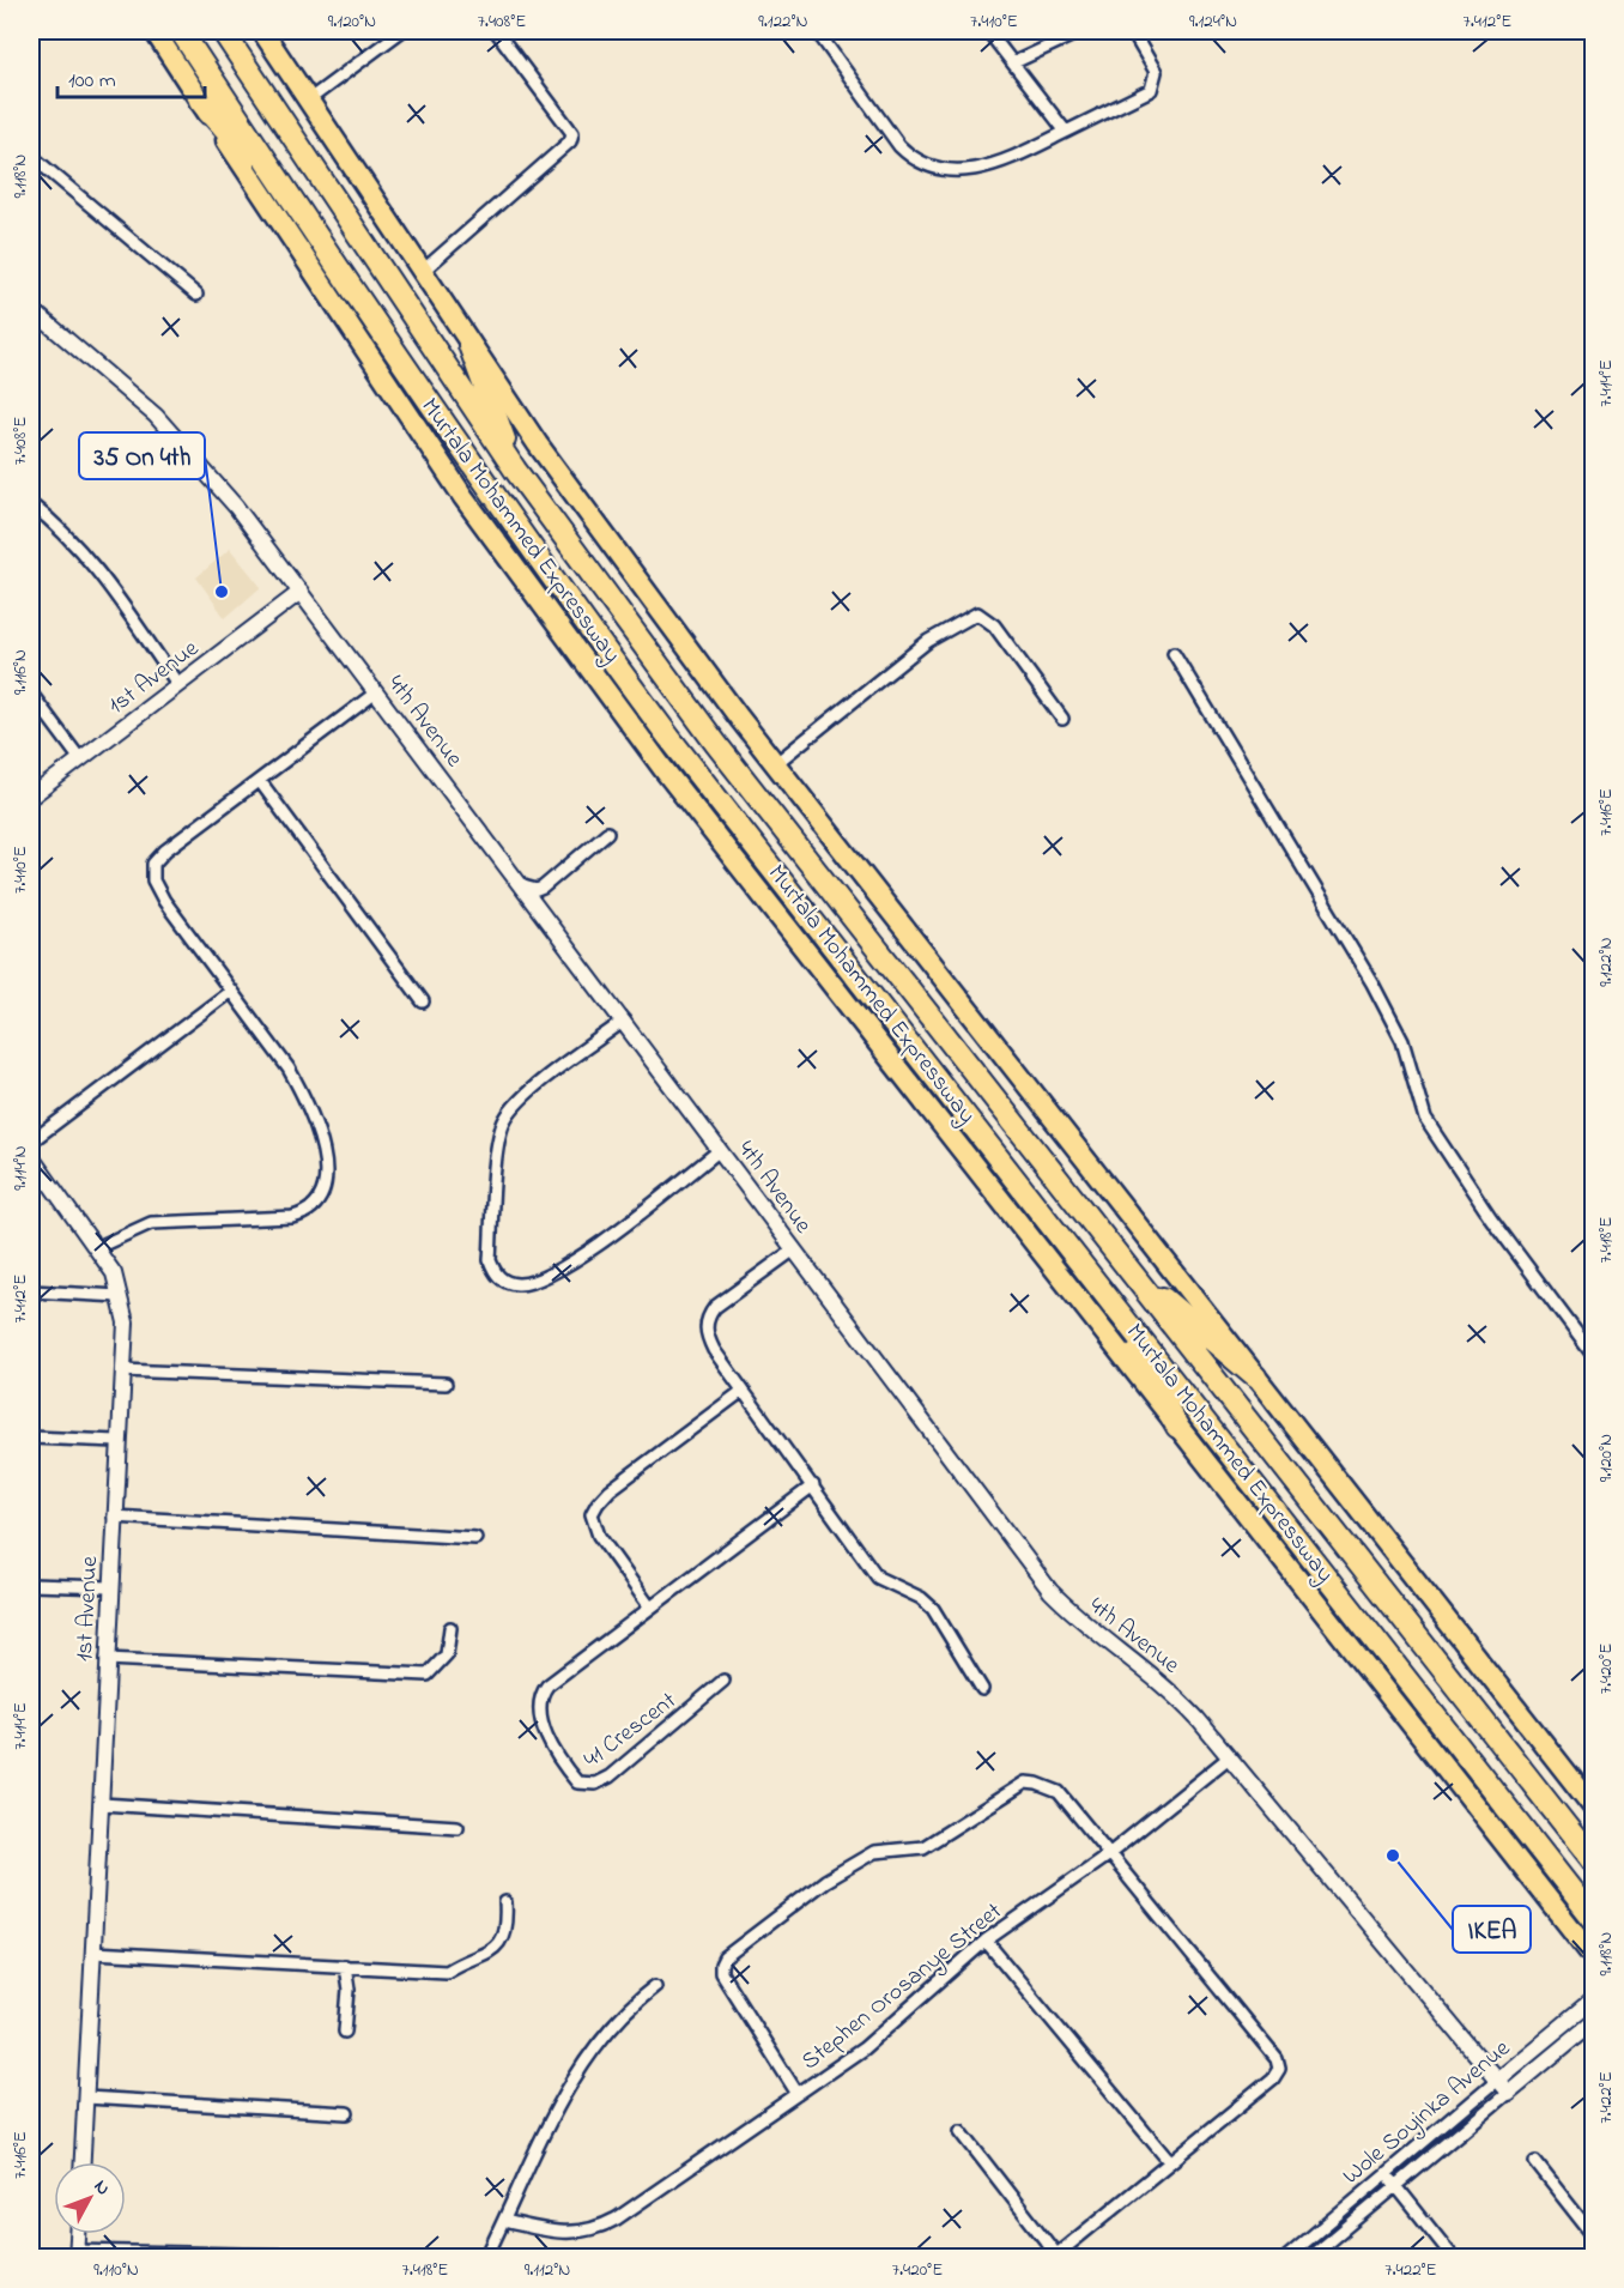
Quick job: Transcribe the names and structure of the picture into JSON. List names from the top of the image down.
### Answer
{
  "streets": {
    "highway": ["Murtala Mohammed Expressway"],
    "street": [
      "1st Avenue",
      "4th Avenue",
      "41 Crescent",
      "Stephen Orosanye Street",
      "Wole Soyinka Avenue"
    ]
  },
  "crossings": [
    ["1st Avenue", "4th Avenue"],
    ["4th Avenue", "Stephen Orosanye Street"],
    ["4th Avenue", "Wole Soyinka Avenue"]
  ],
  "places": ["35 On 4th", "IKEA"],
  "scale_bar": "100 m",
  "north": "top right",
  "coordinates": [
    "9.120°N",
    "7.408°E",
    "9.122°N",
    "7.410°E",
    "9.124°N",
    "7.412°E",
    "9.118°N",
    "7.414°E",
    "9.116°N",
    "7.416°E",
    "9.114°N",
    "7.418°E",
    "7.420°E",
    "7.422°E",
    "9.110°N",
    "9.112°N"
  ]
}
